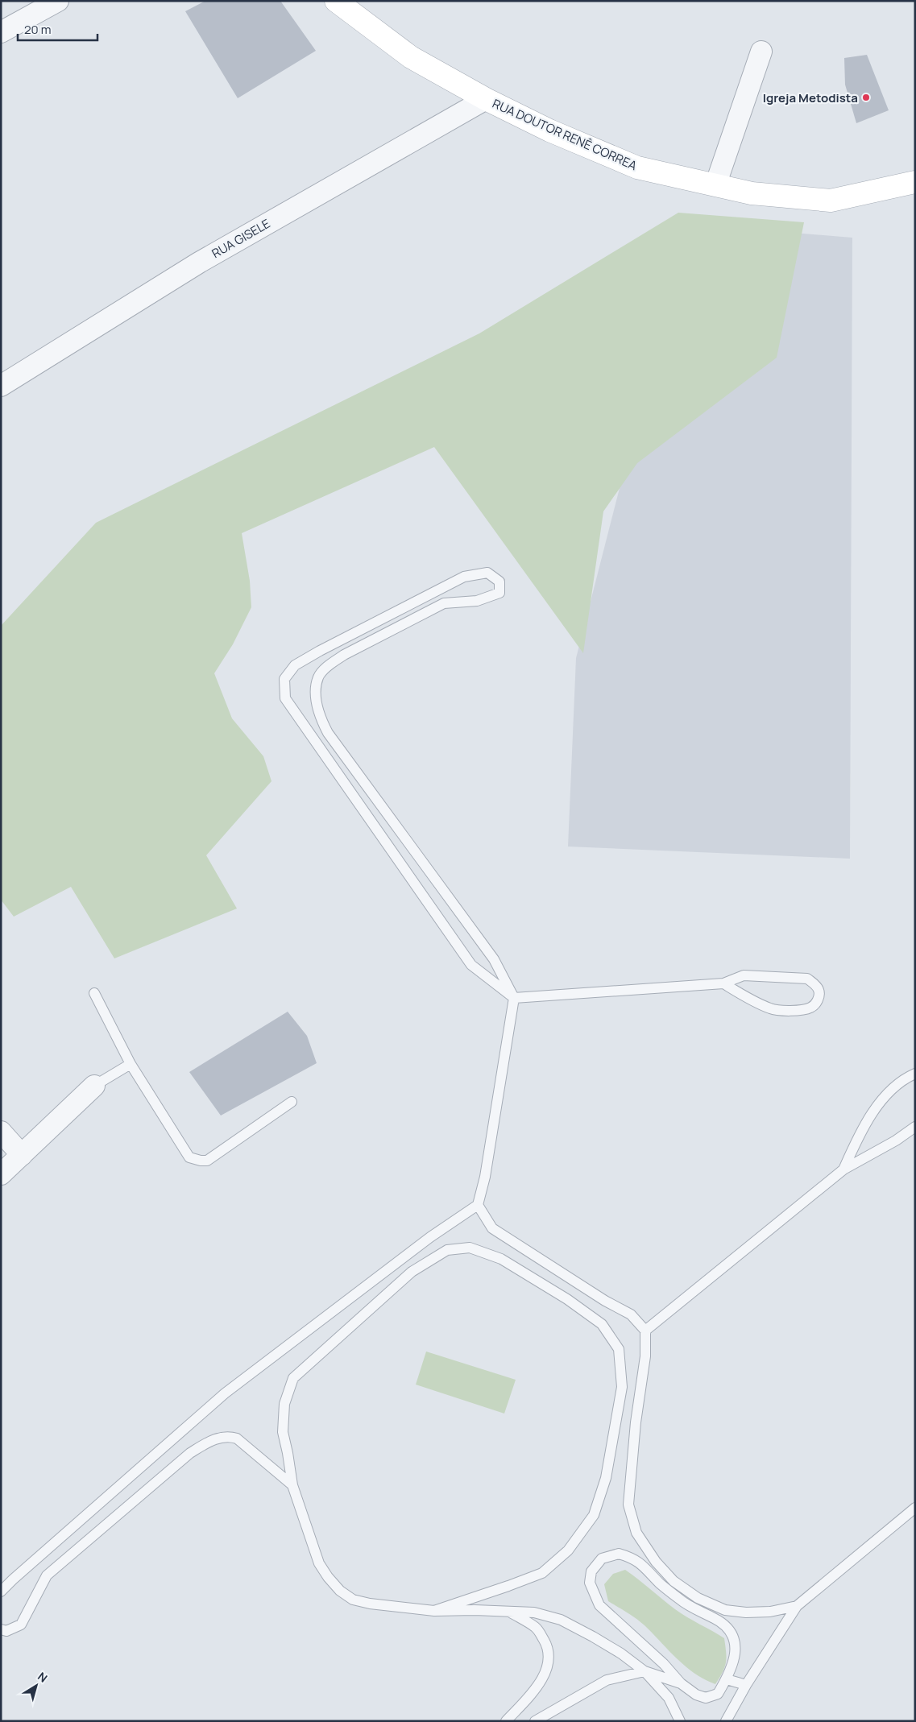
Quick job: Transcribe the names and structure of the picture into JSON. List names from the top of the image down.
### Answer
{
  "streets": {
    "street": ["RUA DOUTOR RENÊ CORREA", "RUA GISELE"]
  },
  "crossings": [
    ["RUA DOUTOR RENÊ CORREA", "RUA GISELE"]
  ],
  "places": ["Igreja Metodista"],
  "scale_bar": "20 m",
  "north": "top right"
}
